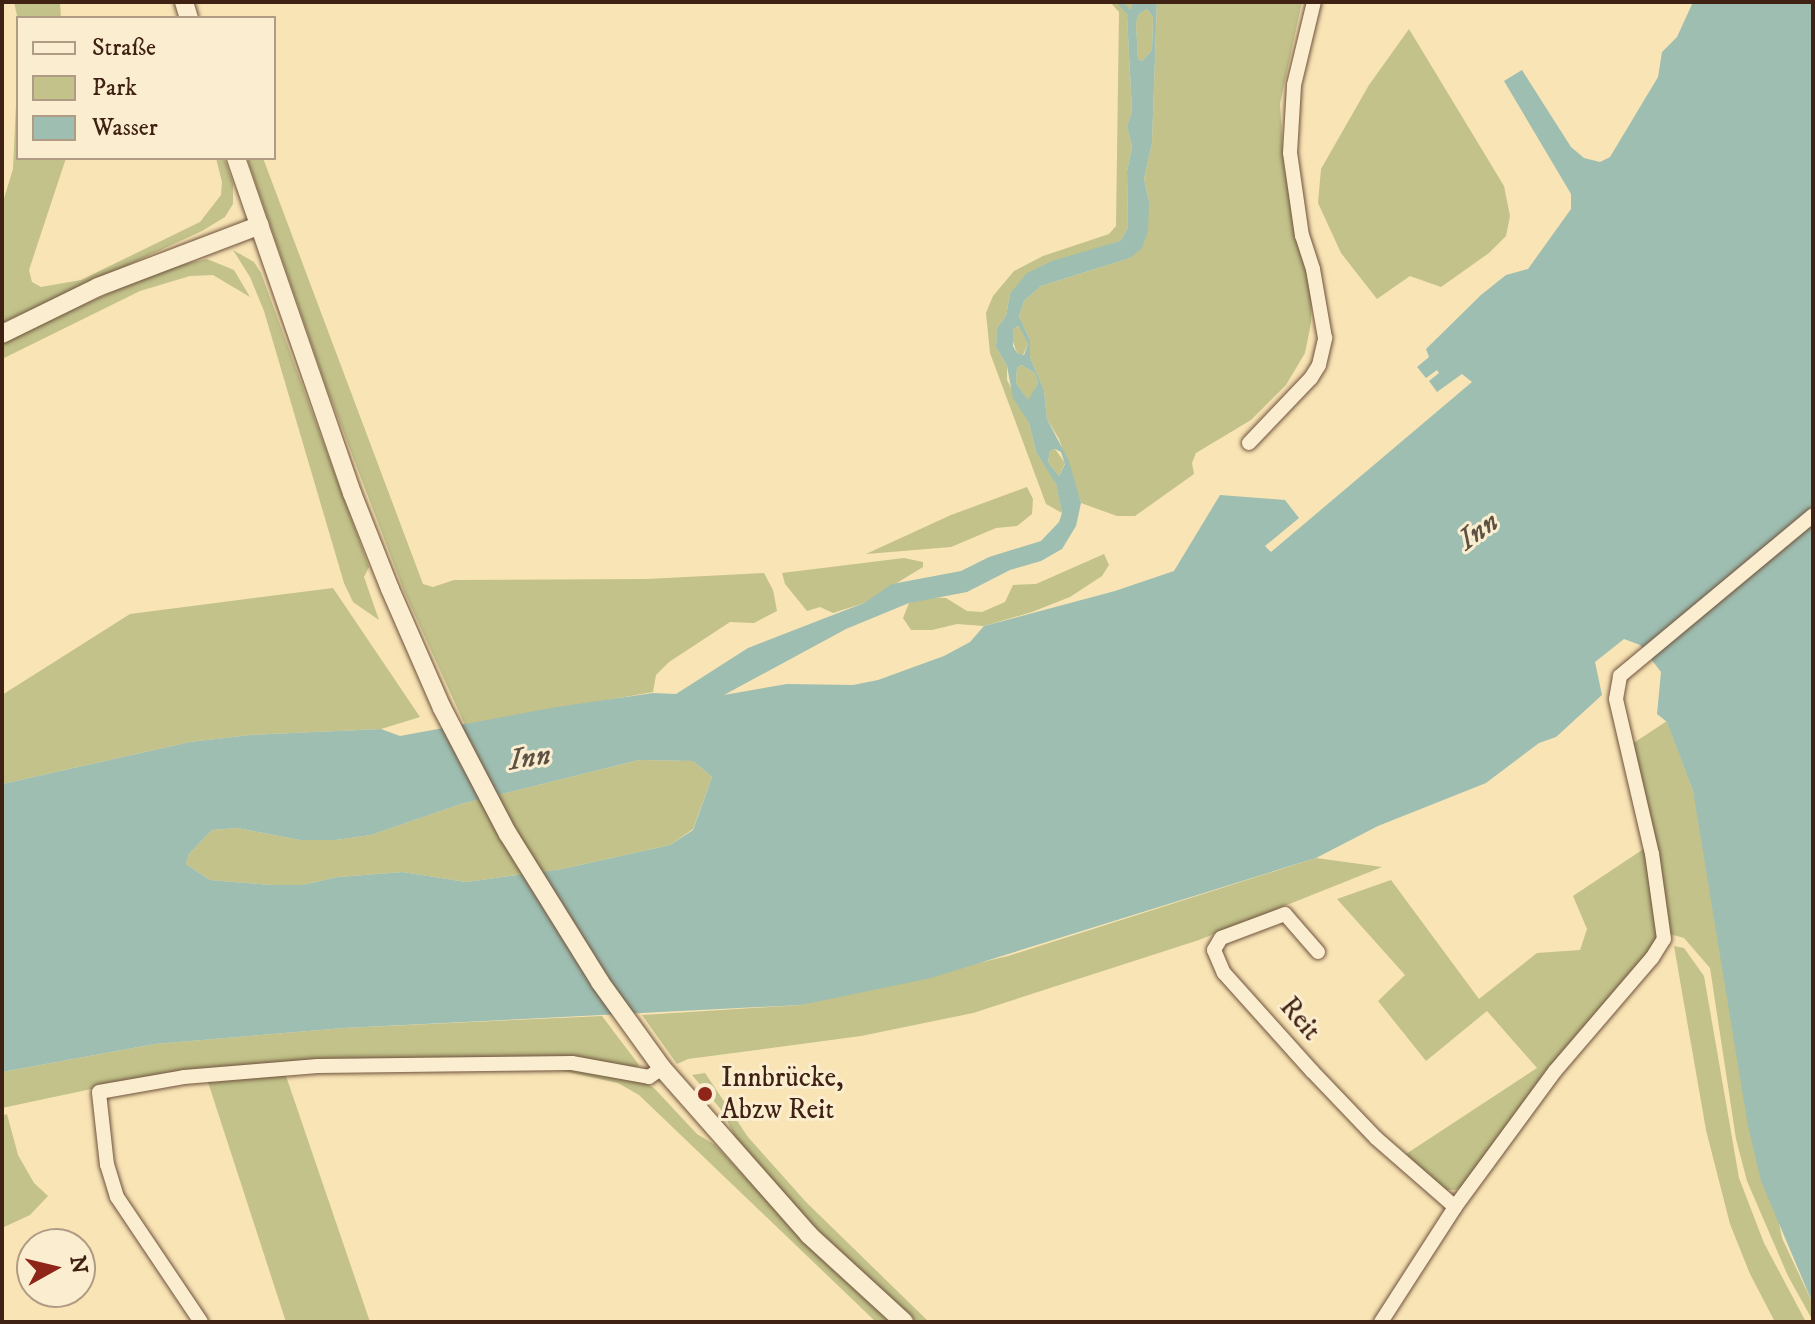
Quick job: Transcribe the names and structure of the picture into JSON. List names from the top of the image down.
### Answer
{
  "streets": {
    "street": ["Reit"]
  },
  "water": ["Inn"],
  "places": ["Innbrücke, Abzw Reit"],
  "legend": ["Straße", "Park", "Wasser"],
  "north": "right"
}
